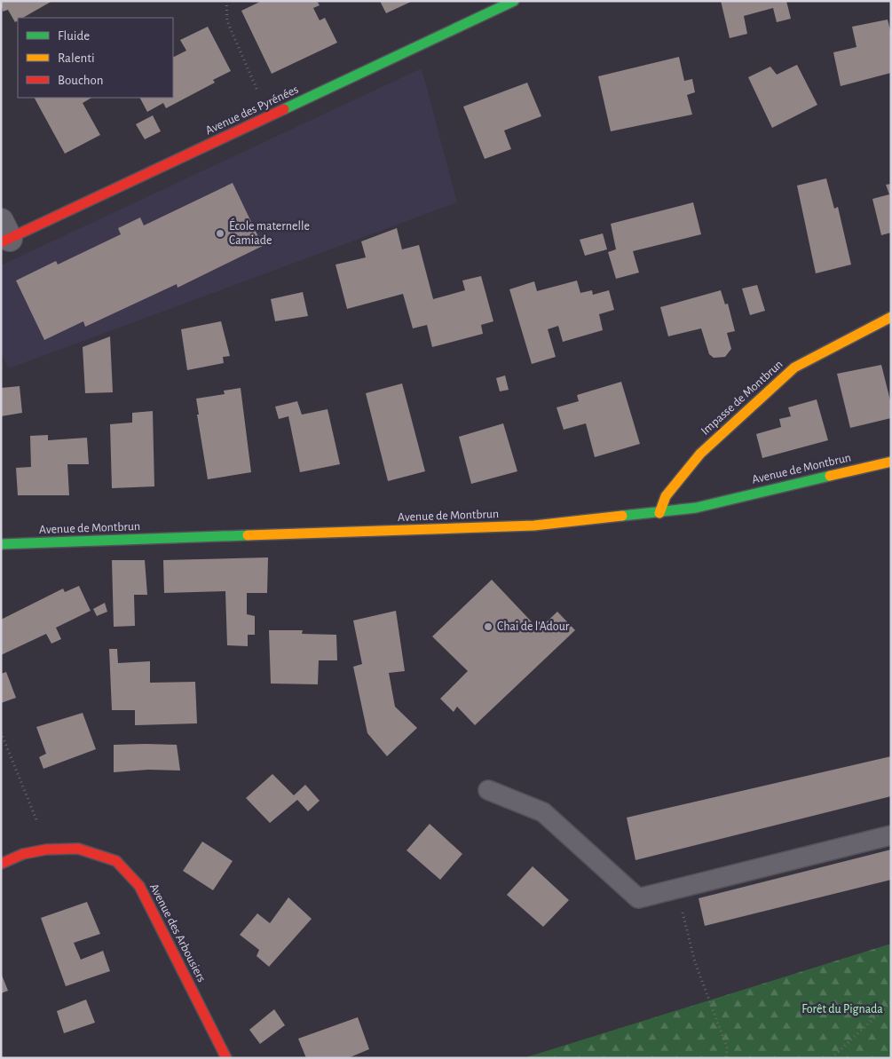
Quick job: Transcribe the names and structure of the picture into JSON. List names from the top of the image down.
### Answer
{
  "streets": {
    "street": [
      "Avenue des Pyrénées",
      "Impasse de Montbrun",
      "Avenue de Montbrun",
      "Avenue des Arbousiers"
    ]
  },
  "crossings": [
    ["Impasse de Montbrun", "Avenue de Montbrun"]
  ],
  "parks": ["Forêt du Pignada"],
  "places": ["École maternelle Camiade", "Chai de l'Adour"],
  "legend": ["Fluide", "Ralenti", "Bouchon"]
}
